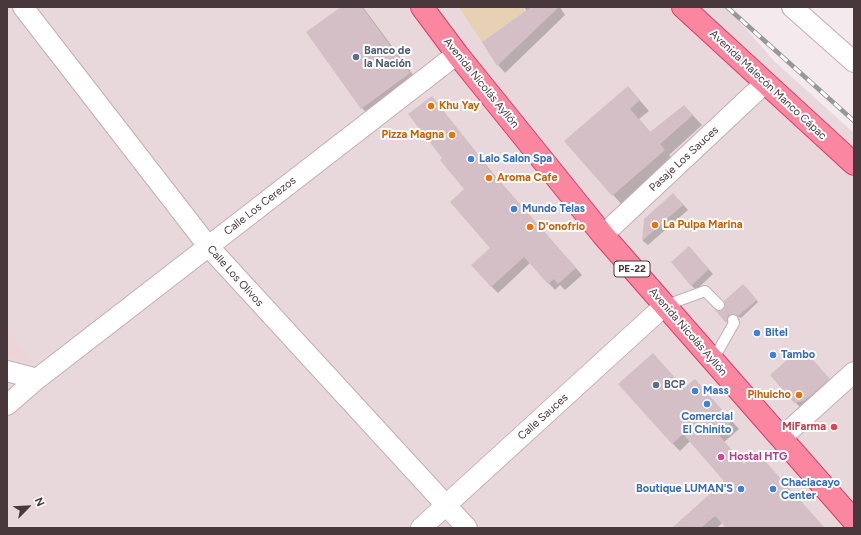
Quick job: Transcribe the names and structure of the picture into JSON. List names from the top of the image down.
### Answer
{
  "streets": {
    "highway": ["Avenida Nicolás Ayllón", "Avenida Malecón Manco Cápac", "PE-22"],
    "street": [
      "Pasaje Los Sauces",
      "Calle Los Cerezos",
      "Calle Los Olivos",
      "Calle Sauces"
    ]
  },
  "crossings": [
    ["Avenida Nicolás Ayllón", "Pasaje Los Sauces"],
    ["Avenida Nicolás Ayllón", "Calle Los Cerezos"],
    ["Avenida Nicolás Ayllón", "Calle Sauces"],
    ["Avenida Malecón Manco Cápac", "Pasaje Los Sauces"],
    ["Calle Los Cerezos", "Calle Los Olivos"],
    ["Calle Los Olivos", "Calle Sauces"]
  ],
  "places": [
    "Banco de la Nación",
    "Khu Yay",
    "Pizza Magna",
    "Lalo Salon Spa",
    "Aroma Cafe",
    "Mundo Telas",
    "La Pulpa Marina",
    "D'onofrio",
    "Bitel",
    "Tambo",
    "BCP",
    "Mass",
    "Pihuicho",
    "Comercial El Chinito",
    "MiFarma",
    "Hostal HTG",
    "Boutique LUMAN'S",
    "Chaclacayo Center"
  ],
  "north": "top right"
}
